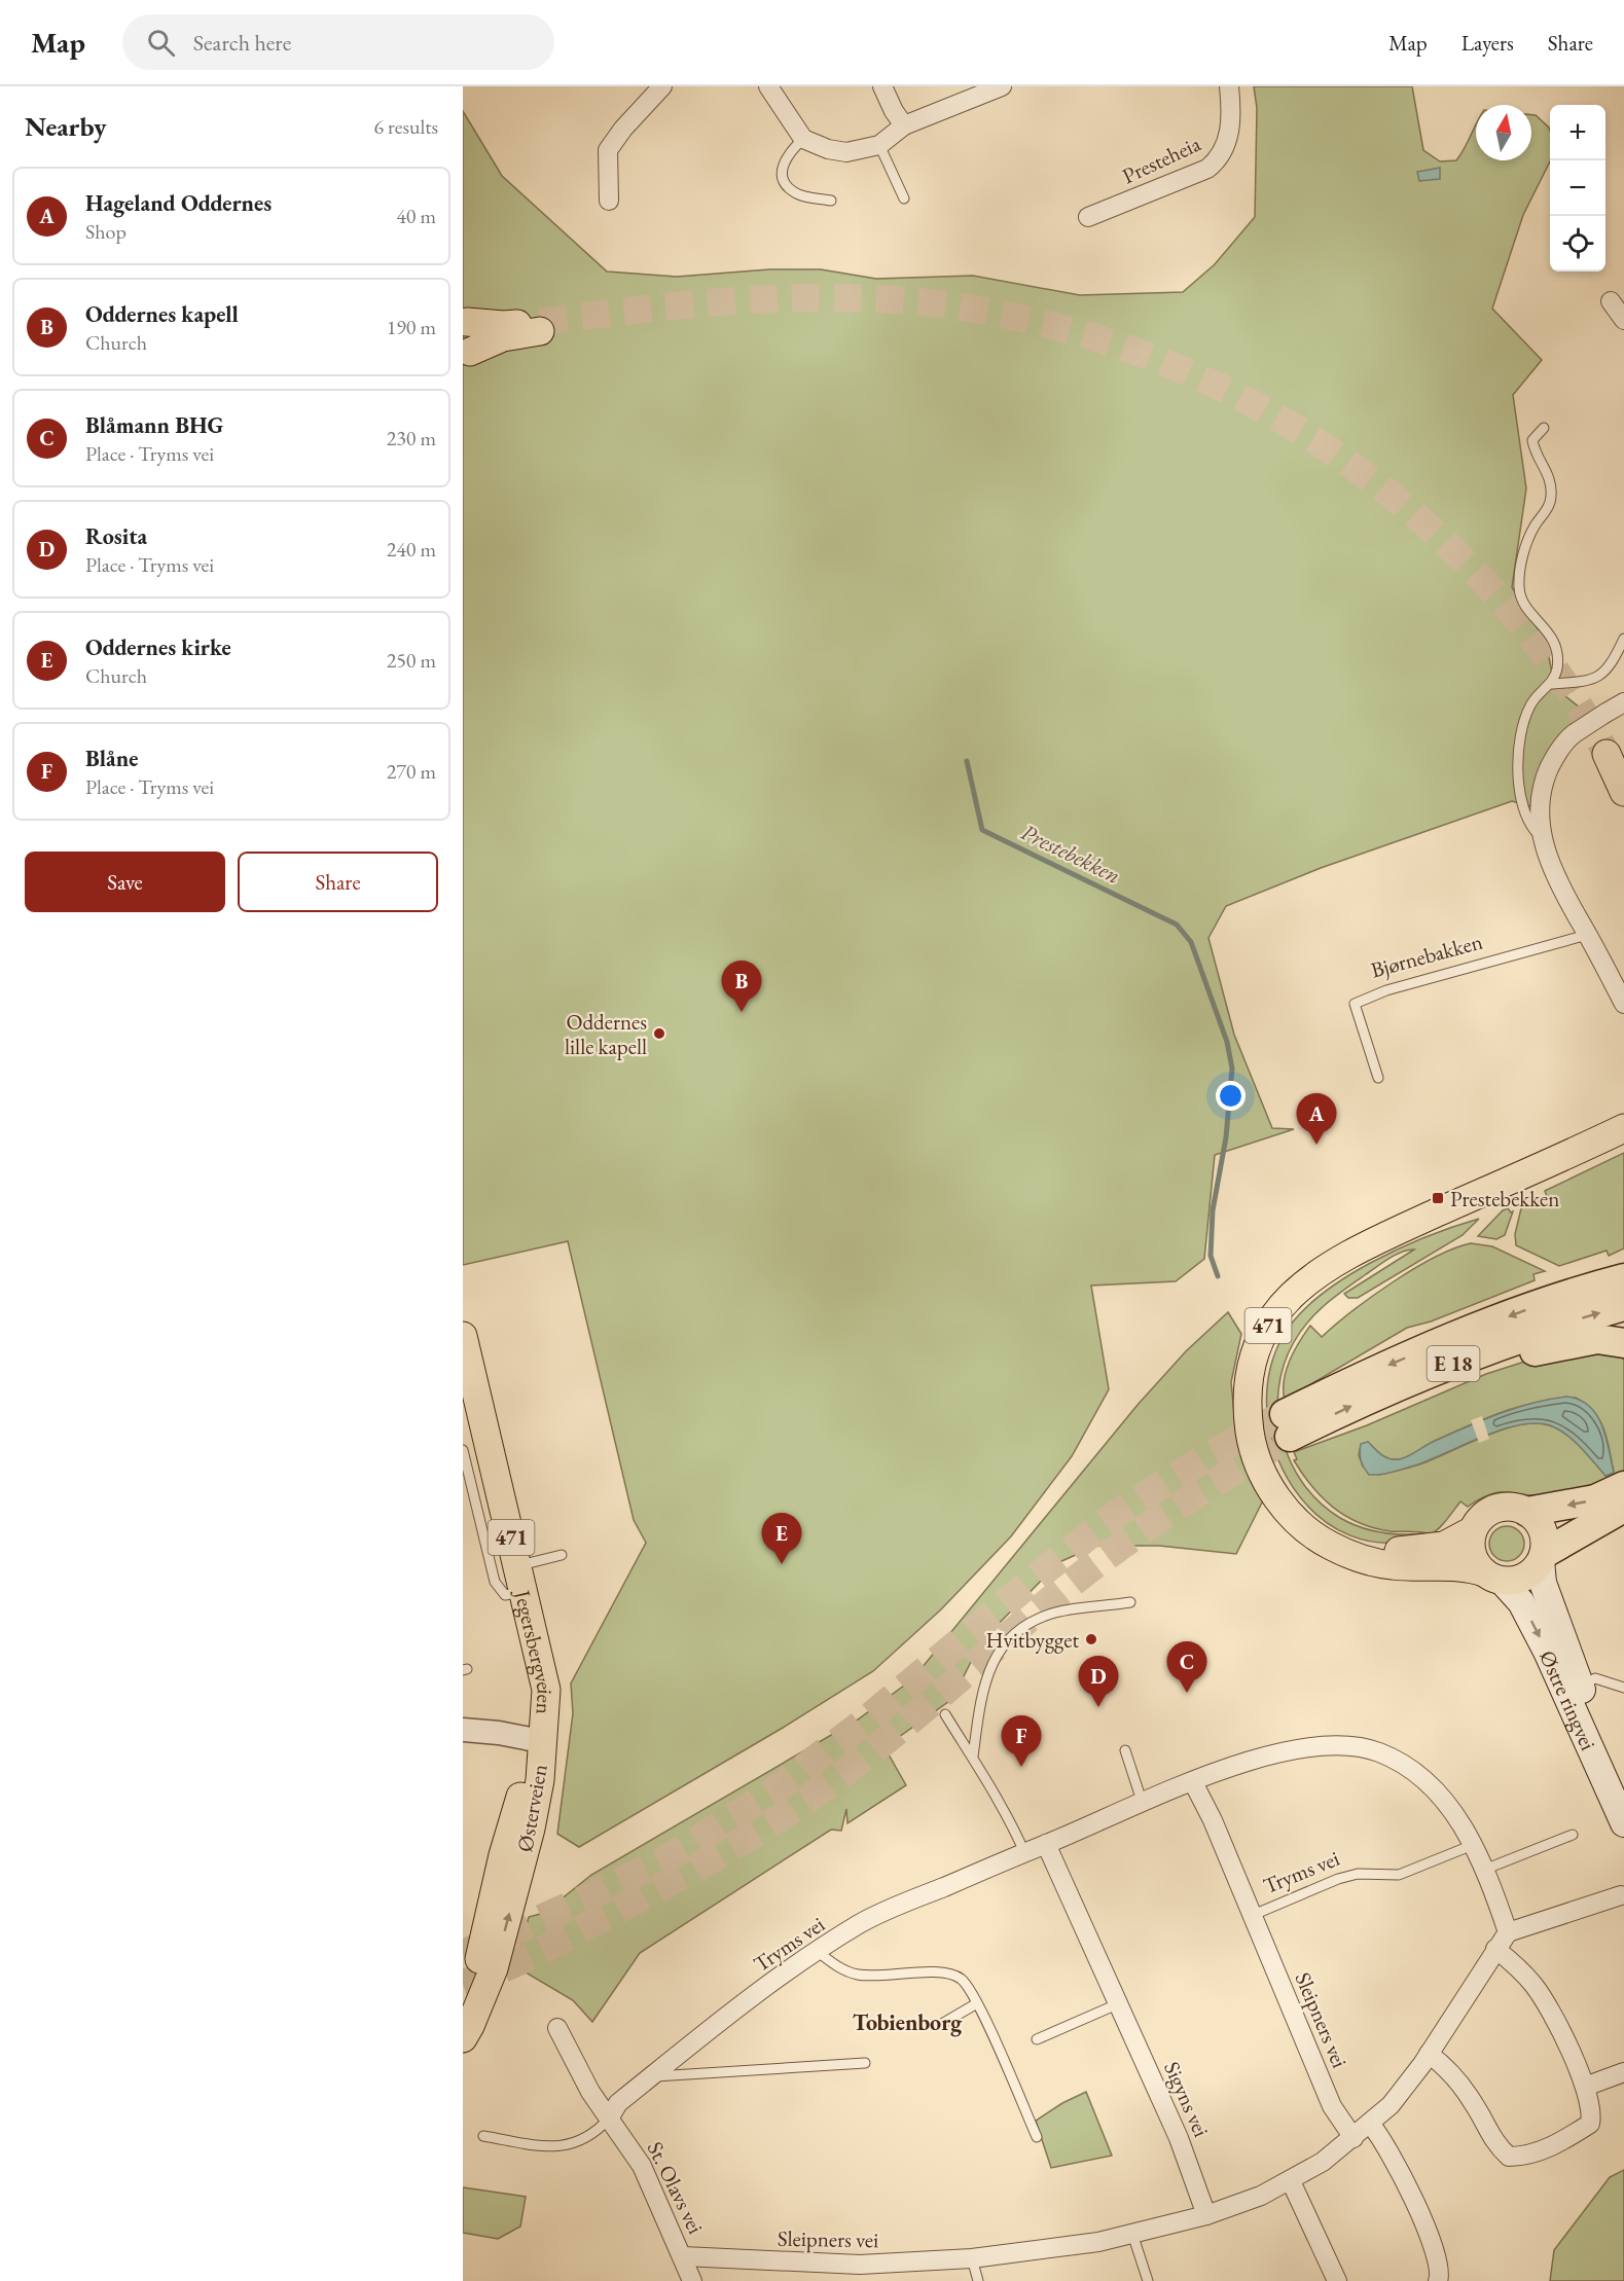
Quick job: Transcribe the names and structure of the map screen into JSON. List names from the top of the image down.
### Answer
{
  "streets": {
    "highway": ["E 18"],
    "main road": [
      "471",
      "Jegersbergveien",
      "Østre ringvei",
      "Østerveien"
    ],
    "street": [
      "Presteheia",
      "Tryms vei",
      "Sleipners vei",
      "Sigyns vei",
      "St. Olavs vei"
    ],
    "lane": ["Bjørnebakken"]
  },
  "crossings": [
    ["471", "Østre ringvei"],
    ["Jegersbergveien", "Østerveien"],
    ["Tryms vei", "Sleipners vei"],
    ["Tryms vei", "Sigyns vei"],
    ["Tryms vei", "St. Olavs vei"],
    ["Sleipners vei", "Sigyns vei"],
    ["Sleipners vei", "St. Olavs vei"]
  ],
  "districts": ["Tobienborg"],
  "water": ["Prestebekken"],
  "places": {
    "other": ["Oddernes lille kapell", "Hvitbygget"],
    "transit": ["Prestebekken"]
  },
  "north": "top",
  "page": {
    "header": "Map",
    "search": "Search here",
    "nav": ["Map", "Layers", "Share"],
    "heading": ["Nearby", "6 results"],
    "map_buttons": ["+", "−"],
    "list": [
      {
        "mark": "A",
        "name": "Hageland Oddernes",
        "note": "Shop",
        "value": "40 m"
      },
      {
        "mark": "B",
        "name": "Oddernes kapell",
        "note": "Church",
        "value": "190 m"
      },
      {
        "mark": "C",
        "name": "Blåmann BHG",
        "note": "Place · Tryms vei",
        "value": "230 m"
      },
      {
        "mark": "D",
        "name": "Rosita",
        "note": "Place · Tryms vei",
        "value": "240 m"
      },
      {
        "mark": "E",
        "name": "Oddernes kirke",
        "note": "Church",
        "value": "250 m"
      },
      {
        "mark": "F",
        "name": "Blåne",
        "note": "Place · Tryms vei",
        "value": "270 m"
      }
    ],
    "buttons": ["Save", "Share"],
    "pins": [
      "B",
      "A",
      "E",
      "C",
      "D",
      "F"
    ]
  }
}
